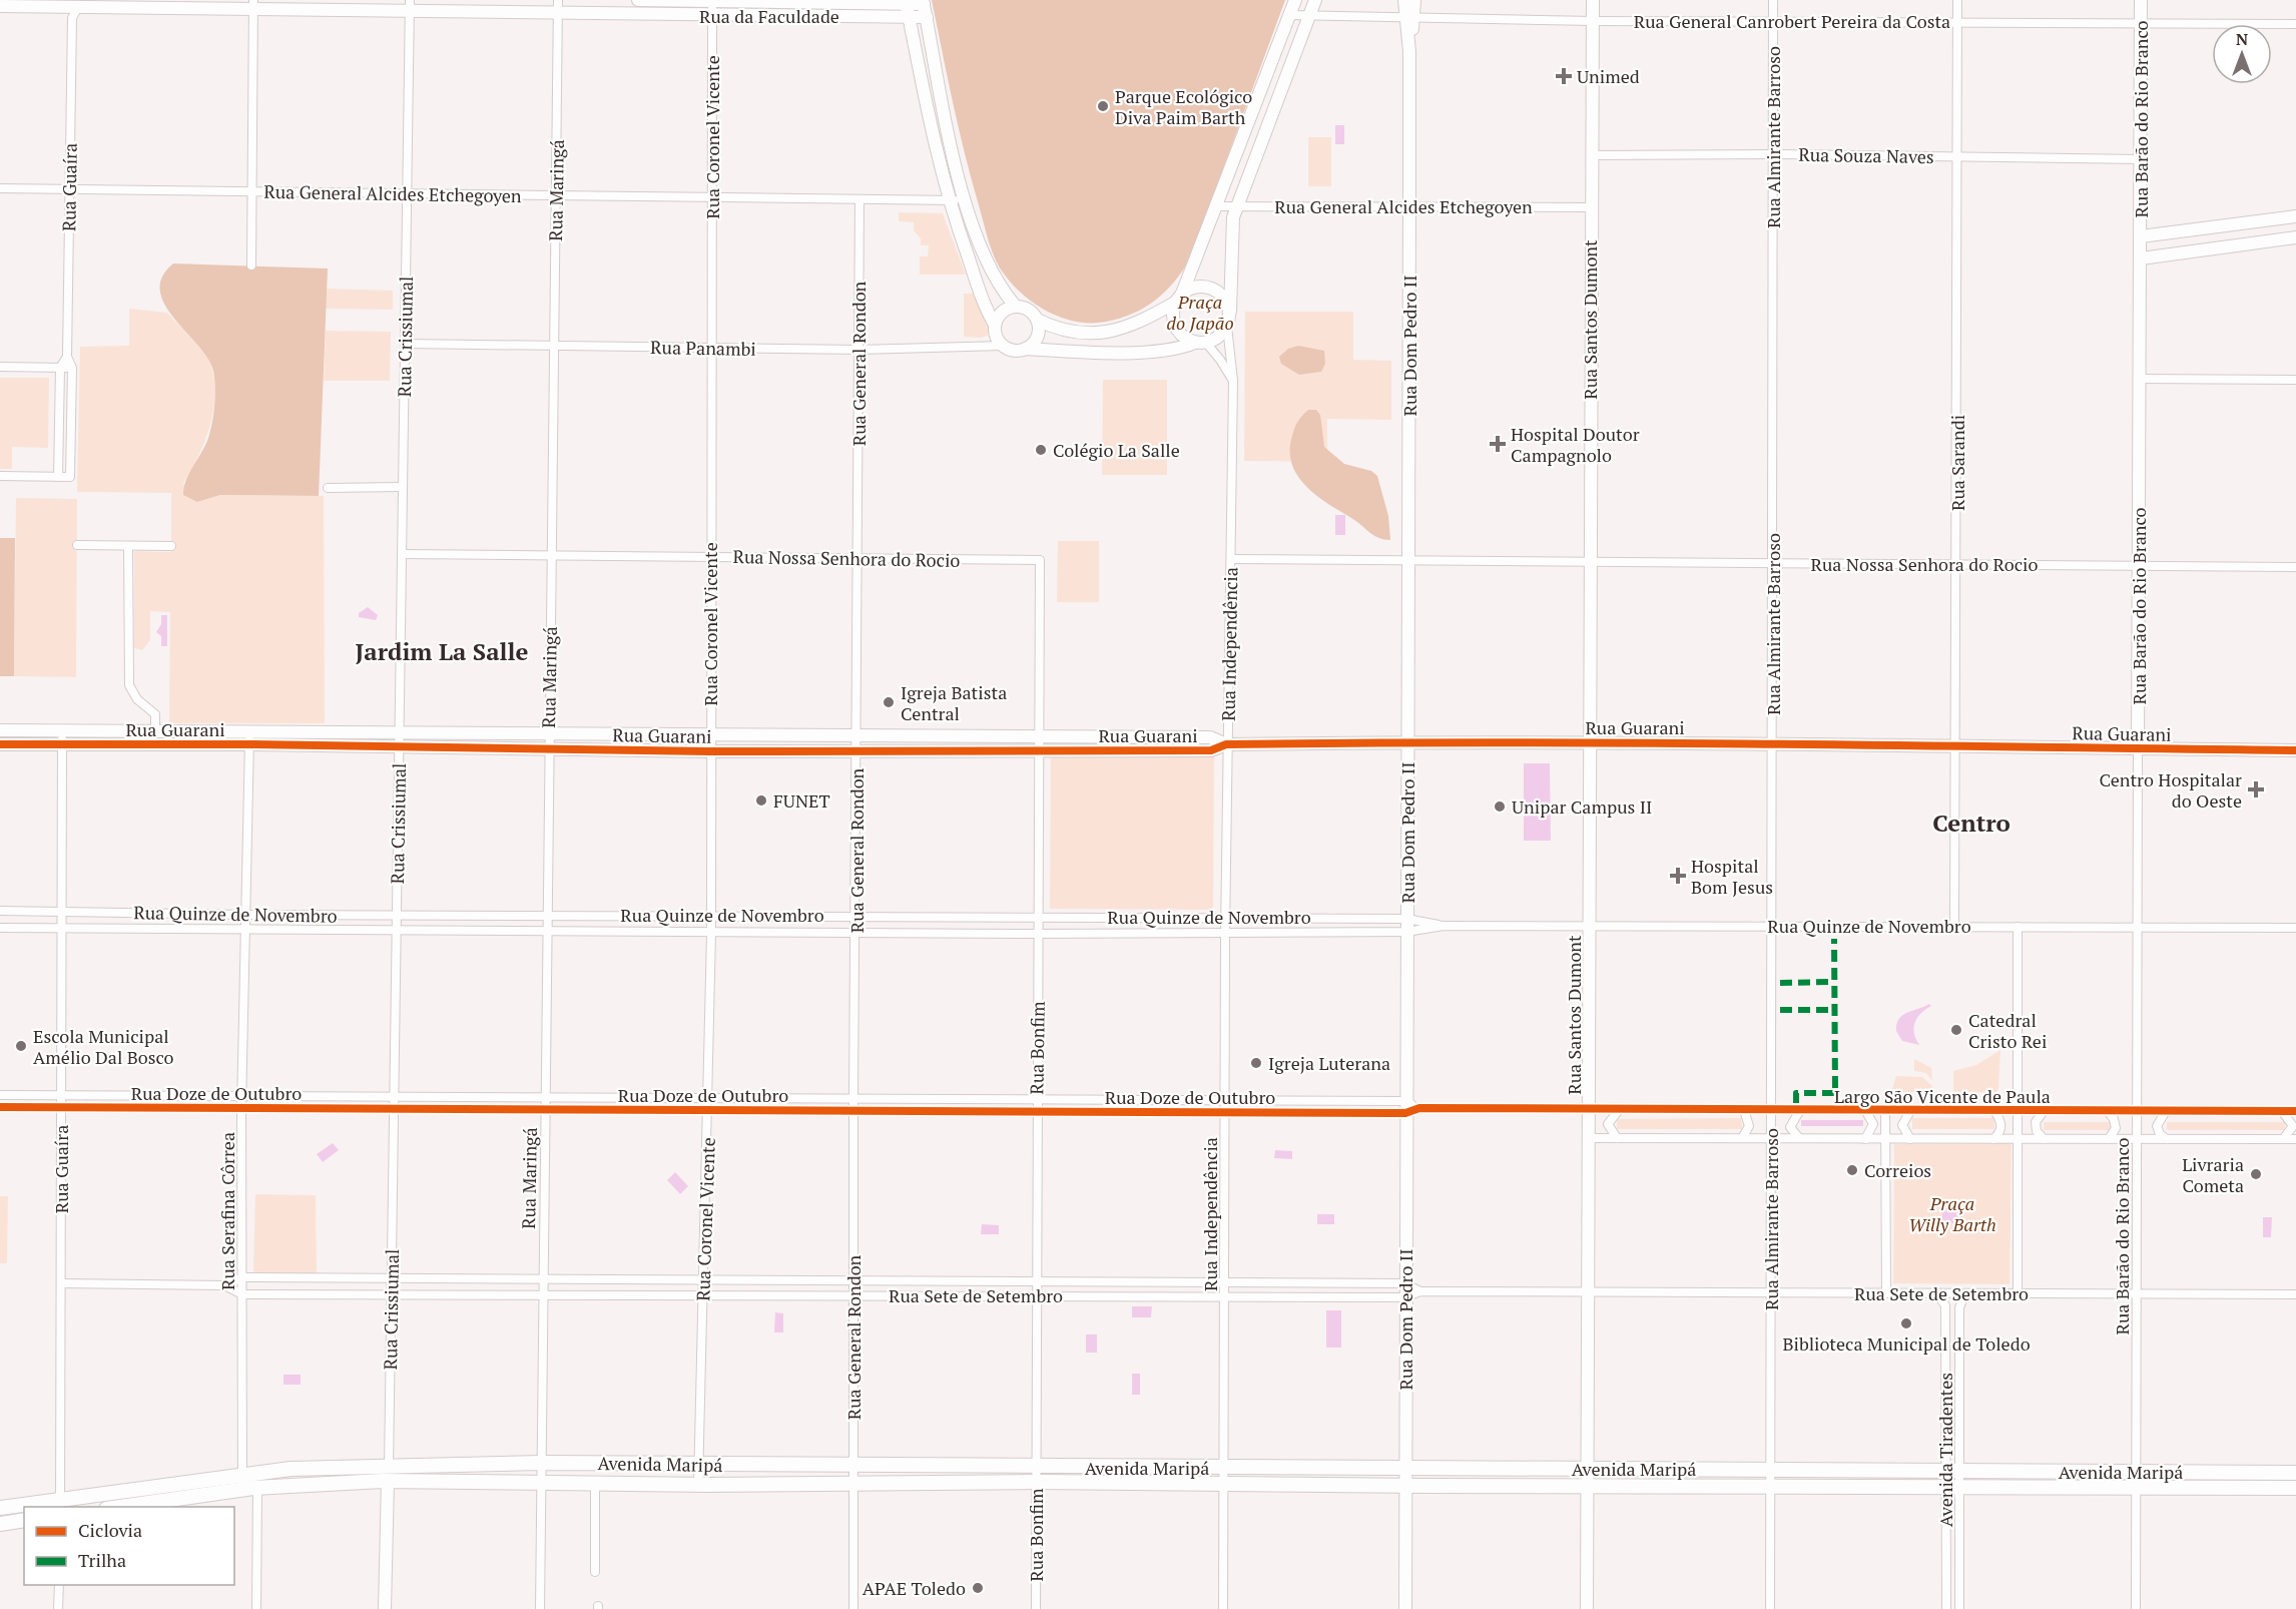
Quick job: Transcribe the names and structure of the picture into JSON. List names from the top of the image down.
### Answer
{
  "streets": {
    "main road": ["Avenida Maripá"],
    "street": [
      "Rua da Faculdade",
      "Rua General Canrobert Pereira da Costa",
      "Rua Barão do Rio Branco",
      "Rua Coronel Vicente",
      "Rua Almirante Barroso",
      "Rua Souza Naves",
      "Rua Guaíra",
      "Rua Maringá",
      "Rua General Alcides Etchegoyen",
      "Rua Santos Dumont",
      "Rua Crissiumal",
      "Rua Dom Pedro II",
      "Rua Panambi",
      "Rua General Rondon",
      "Rua Sarandi",
      "Rua Nossa Senhora do Rocio",
      "Rua Independência",
      "Rua Guarani",
      "Rua Quinze de Novembro",
      "Rua Bonfim",
      "Rua Doze de Outubro",
      "Largo São Vicente de Paula",
      "Rua Serafina Côrrea",
      "Rua Sete de Setembro",
      "Avenida Tiradentes"
    ]
  },
  "crossings": [
    ["Rua da Faculdade", "Rua Coronel Vicente"],
    ["Rua da Faculdade", "Rua Guaíra"],
    ["Rua da Faculdade", "Rua Maringá"],
    ["Rua da Faculdade", "Rua Crissiumal"],
    ["Rua General Canrobert Pereira da Costa", "Rua Barão do Rio Branco"],
    ["Rua General Canrobert Pereira da Costa", "Rua Almirante Barroso"],
    ["Rua General Canrobert Pereira da Costa", "Rua Santos Dumont"],
    ["Rua General Canrobert Pereira da Costa", "Rua Dom Pedro II"],
    ["Rua General Canrobert Pereira da Costa", "Rua Sarandi"],
    ["Rua Barão do Rio Branco", "Rua Souza Naves"],
    ["Rua Barão do Rio Branco", "Rua Nossa Senhora do Rocio"],
    ["Rua Barão do Rio Branco", "Rua Guarani"],
    ["Rua Barão do Rio Branco", "Rua Quinze de Novembro"],
    ["Rua Barão do Rio Branco", "Largo São Vicente de Paula"],
    ["Rua Barão do Rio Branco", "Rua Sete de Setembro"],
    ["Rua Barão do Rio Branco", "Avenida Maripá"],
    ["Rua Coronel Vicente", "Rua General Alcides Etchegoyen"],
    ["Rua Coronel Vicente", "Rua Panambi"],
    ["Rua Coronel Vicente", "Rua Nossa Senhora do Rocio"],
    ["Rua Coronel Vicente", "Rua Guarani"],
    ["Rua Coronel Vicente", "Rua Quinze de Novembro"],
    ["Rua Coronel Vicente", "Rua Doze de Outubro"],
    ["Rua Coronel Vicente", "Rua Sete de Setembro"],
    ["Rua Coronel Vicente", "Avenida Maripá"],
    ["Rua Almirante Barroso", "Rua Souza Naves"],
    ["Rua Almirante Barroso", "Rua Nossa Senhora do Rocio"],
    ["Rua Almirante Barroso", "Rua Guarani"],
    ["Rua Almirante Barroso", "Rua Quinze de Novembro"],
    ["Rua Almirante Barroso", "Largo São Vicente de Paula"],
    ["Rua Almirante Barroso", "Rua Sete de Setembro"],
    ["Rua Almirante Barroso", "Avenida Maripá"],
    ["Rua Souza Naves", "Rua Santos Dumont"],
    ["Rua Souza Naves", "Rua Sarandi"],
    ["Rua Guaíra", "Rua General Alcides Etchegoyen"],
    ["Rua Guaíra", "Rua Guarani"],
    ["Rua Guaíra", "Rua Quinze de Novembro"],
    ["Rua Guaíra", "Rua Doze de Outubro"],
    ["Rua Guaíra", "Rua Sete de Setembro"],
    ["Rua Guaíra", "Avenida Maripá"],
    ["Rua Maringá", "Rua General Alcides Etchegoyen"],
    ["Rua Maringá", "Rua Panambi"],
    ["Rua Maringá", "Rua Nossa Senhora do Rocio"],
    ["Rua Maringá", "Rua Guarani"],
    ["Rua Maringá", "Rua Quinze de Novembro"],
    ["Rua Maringá", "Rua Doze de Outubro"],
    ["Rua Maringá", "Rua Sete de Setembro"],
    ["Rua Maringá", "Avenida Maripá"],
    ["Rua General Alcides Etchegoyen", "Rua Santos Dumont"],
    ["Rua General Alcides Etchegoyen", "Rua Crissiumal"],
    ["Rua General Alcides Etchegoyen", "Rua Dom Pedro II"],
    ["Rua General Alcides Etchegoyen", "Rua General Rondon"],
    ["Rua Santos Dumont", "Rua Nossa Senhora do Rocio"],
    ["Rua Santos Dumont", "Rua Guarani"],
    ["Rua Santos Dumont", "Rua Quinze de Novembro"],
    ["Rua Santos Dumont", "Largo São Vicente de Paula"],
    ["Rua Santos Dumont", "Rua Sete de Setembro"],
    ["Rua Santos Dumont", "Avenida Maripá"],
    ["Rua Crissiumal", "Rua Panambi"],
    ["Rua Crissiumal", "Rua Nossa Senhora do Rocio"],
    ["Rua Crissiumal", "Rua Guarani"],
    ["Rua Crissiumal", "Rua Quinze de Novembro"],
    ["Rua Crissiumal", "Rua Doze de Outubro"],
    ["Rua Crissiumal", "Rua Sete de Setembro"],
    ["Rua Crissiumal", "Avenida Maripá"],
    ["Rua Dom Pedro II", "Rua Nossa Senhora do Rocio"],
    ["Rua Dom Pedro II", "Rua Guarani"],
    ["Rua Dom Pedro II", "Rua Quinze de Novembro"],
    ["Rua Dom Pedro II", "Rua Doze de Outubro"],
    ["Rua Dom Pedro II", "Rua Sete de Setembro"],
    ["Rua Dom Pedro II", "Avenida Maripá"],
    ["Rua Panambi", "Rua General Rondon"],
    ["Rua General Rondon", "Rua Nossa Senhora do Rocio"],
    ["Rua General Rondon", "Rua Guarani"],
    ["Rua General Rondon", "Rua Quinze de Novembro"],
    ["Rua General Rondon", "Rua Doze de Outubro"],
    ["Rua General Rondon", "Rua Sete de Setembro"],
    ["Rua General Rondon", "Avenida Maripá"],
    ["Rua Sarandi", "Rua Nossa Senhora do Rocio"],
    ["Rua Sarandi", "Rua Guarani"],
    ["Rua Sarandi", "Rua Quinze de Novembro"],
    ["Rua Nossa Senhora do Rocio", "Rua Independência"],
    ["Rua Nossa Senhora do Rocio", "Rua Bonfim"],
    ["Rua Independência", "Rua Guarani"],
    ["Rua Independência", "Rua Quinze de Novembro"],
    ["Rua Independência", "Rua Doze de Outubro"],
    ["Rua Independência", "Rua Sete de Setembro"],
    ["Rua Independência", "Avenida Maripá"],
    ["Rua Guarani", "Rua Bonfim"],
    ["Rua Guarani", "Rua Serafina Côrrea"],
    ["Rua Quinze de Novembro", "Rua Bonfim"],
    ["Rua Quinze de Novembro", "Rua Serafina Côrrea"],
    ["Rua Bonfim", "Rua Doze de Outubro"],
    ["Rua Bonfim", "Rua Sete de Setembro"],
    ["Rua Bonfim", "Avenida Maripá"],
    ["Rua Doze de Outubro", "Rua Serafina Côrrea"],
    ["Rua Serafina Côrrea", "Rua Sete de Setembro"],
    ["Rua Serafina Côrrea", "Avenida Maripá"],
    ["Rua Sete de Setembro", "Avenida Tiradentes"],
    ["Avenida Tiradentes", "Avenida Maripá"]
  ],
  "districts": ["Jardim La Salle", "Centro"],
  "parks": ["Praça do Japão", "Praça Willy Barth"],
  "places": {
    "health": [
      "Unimed",
      "Hospital Doutor Campagnolo",
      "Centro Hospitalar do Oeste",
      "Hospital Bom Jesus"
    ],
    "other": [
      "Parque Ecológico Diva Paim Barth",
      "Colégio La Salle",
      "Igreja Batista Central",
      "FUNET",
      "Unipar Campus II",
      "Catedral Cristo Rei",
      "Escola Municipal Amélio Dal Bosco",
      "Igreja Luterana",
      "Correios",
      "Livraria Cometa",
      "Biblioteca Municipal de Toledo",
      "APAE Toledo"
    ]
  },
  "legend": ["Ciclovia", "Trilha"],
  "north": "top"
}
